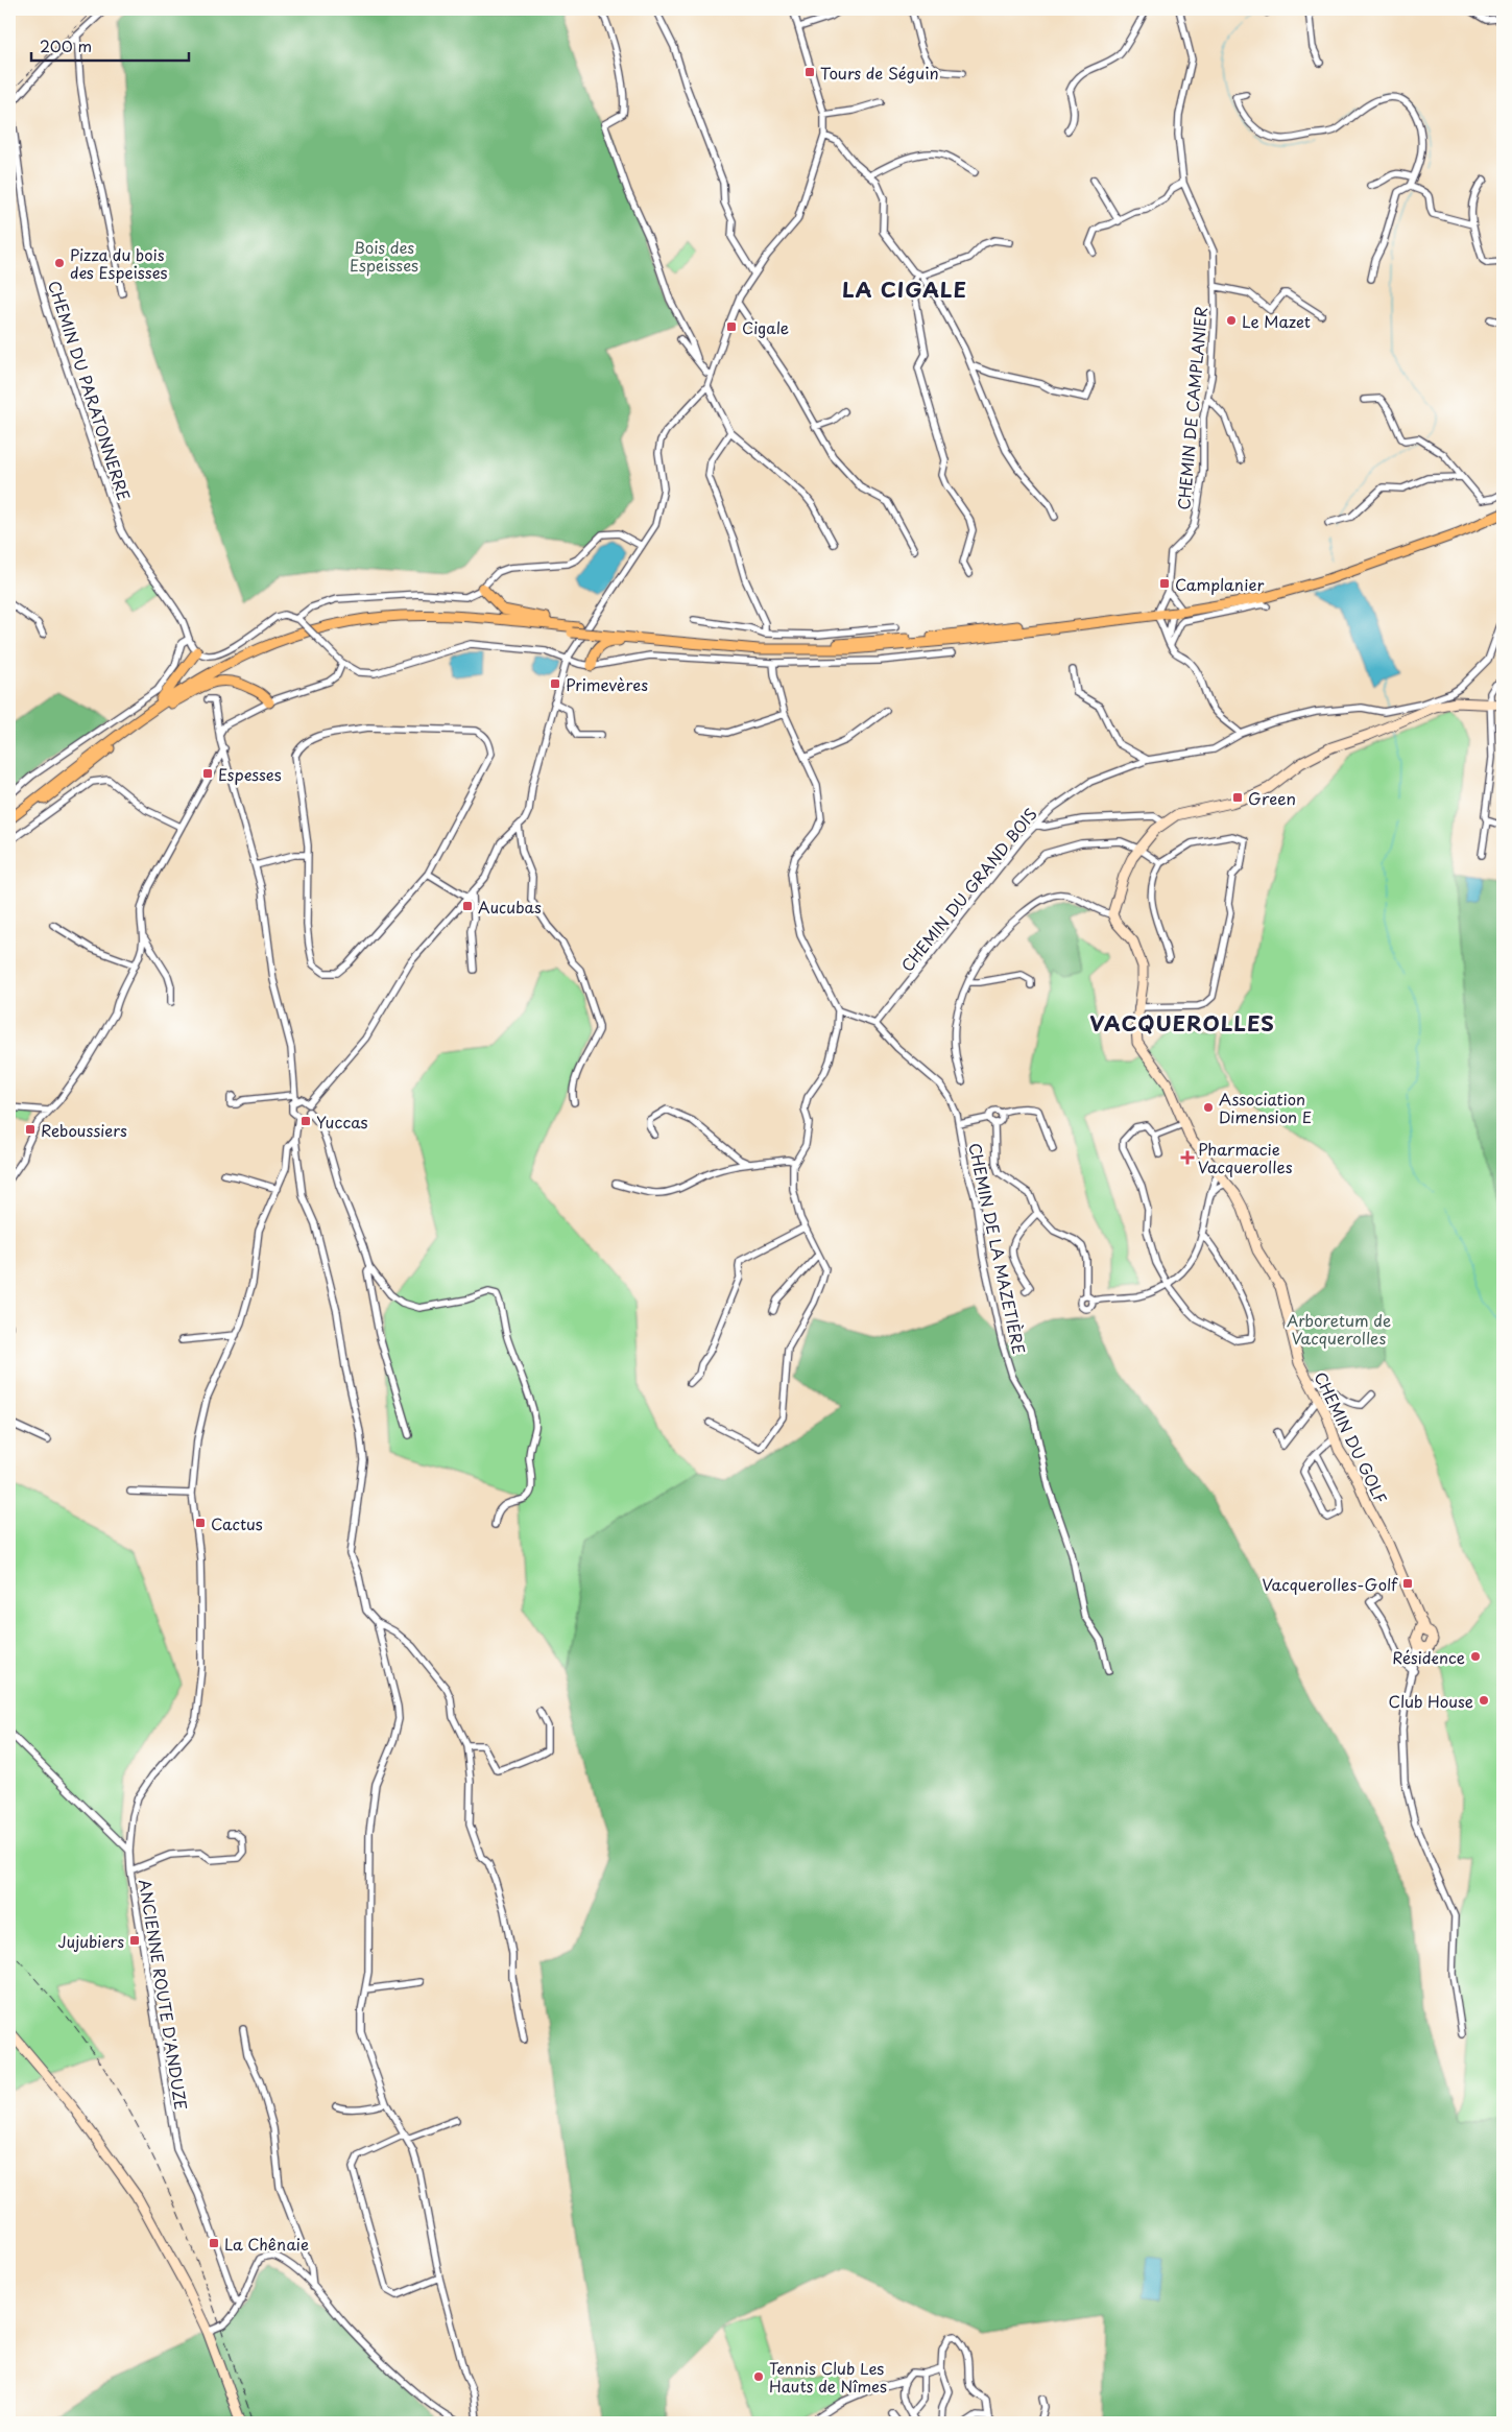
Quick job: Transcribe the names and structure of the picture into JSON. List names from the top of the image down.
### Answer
{
  "streets": {
    "street": [
      "CHEMIN DU PARATONNERRE",
      "CHEMIN DE CAMPLANIER",
      "CHEMIN DU GRAND BOIS",
      "CHEMIN DE LA MAZETIÈRE",
      "CHEMIN DU GOLF",
      "ANCIENNE ROUTE D'ANDUZE"
    ]
  },
  "crossings": [
    ["CHEMIN DU GRAND BOIS", "CHEMIN DE LA MAZETIÈRE"]
  ],
  "districts": ["LA CIGALE", "VACQUEROLLES"],
  "parks": ["Bois des Espeisses", "Arboretum de Vacquerolles"],
  "places": {
    "transit": [
      "Tours de Séguin",
      "Cigale",
      "Camplanier",
      "Primevères",
      "Espesses",
      "Green",
      "Aucubas",
      "Yuccas",
      "Reboussiers",
      "Cactus",
      "Vacquerolles-Golf",
      "Jujubiers",
      "La Chênaie"
    ],
    "other": [
      "Pizza du bois des Espeisses",
      "Le Mazet",
      "Association Dimension E",
      "Résidence",
      "Club House",
      "Tennis Club Les Hauts de Nîmes"
    ],
    "health": ["Pharmacie Vacquerolles"]
  },
  "scale_bar": "200 m"
}
